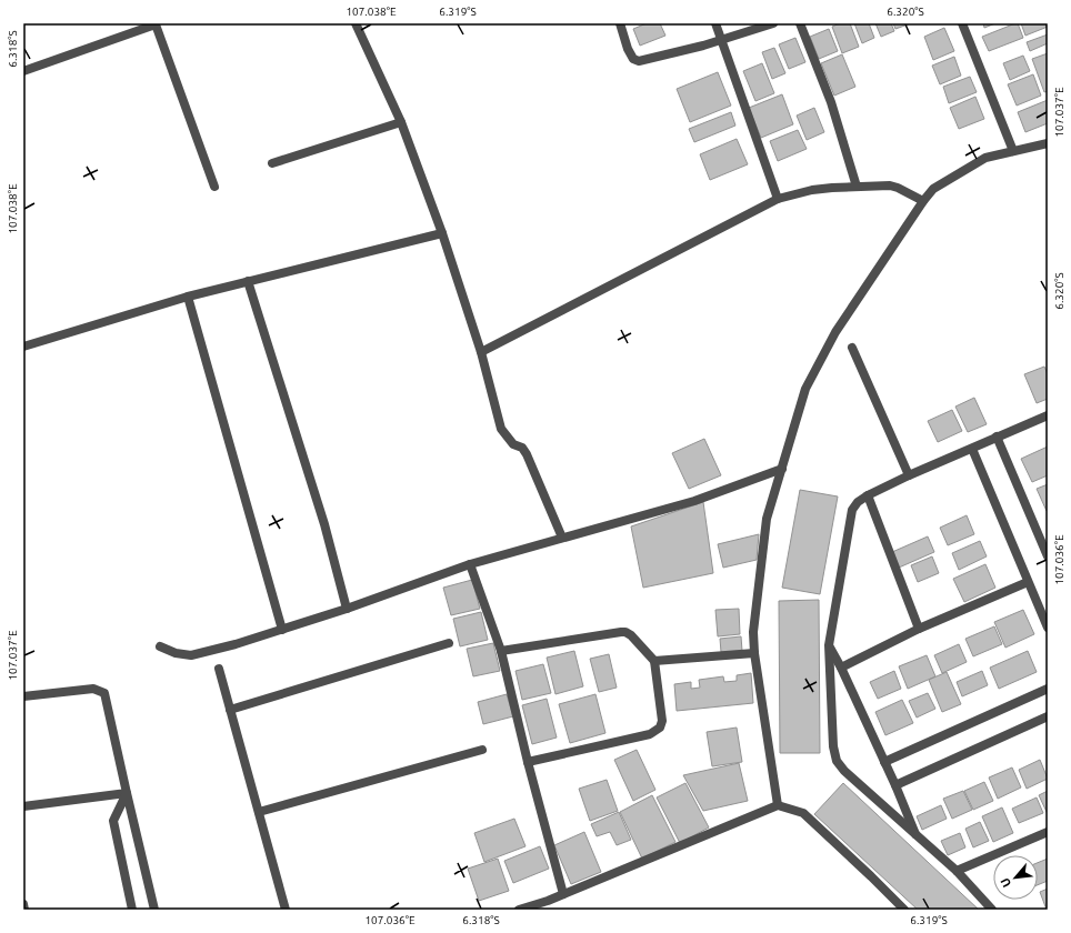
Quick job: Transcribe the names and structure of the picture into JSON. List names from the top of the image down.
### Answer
{
  "north": "bottom left",
  "coordinates": [
    "107.038°E",
    "6.319°S",
    "6.320°S",
    "6.318°S",
    "107.037°E",
    "107.036°E"
  ]
}
